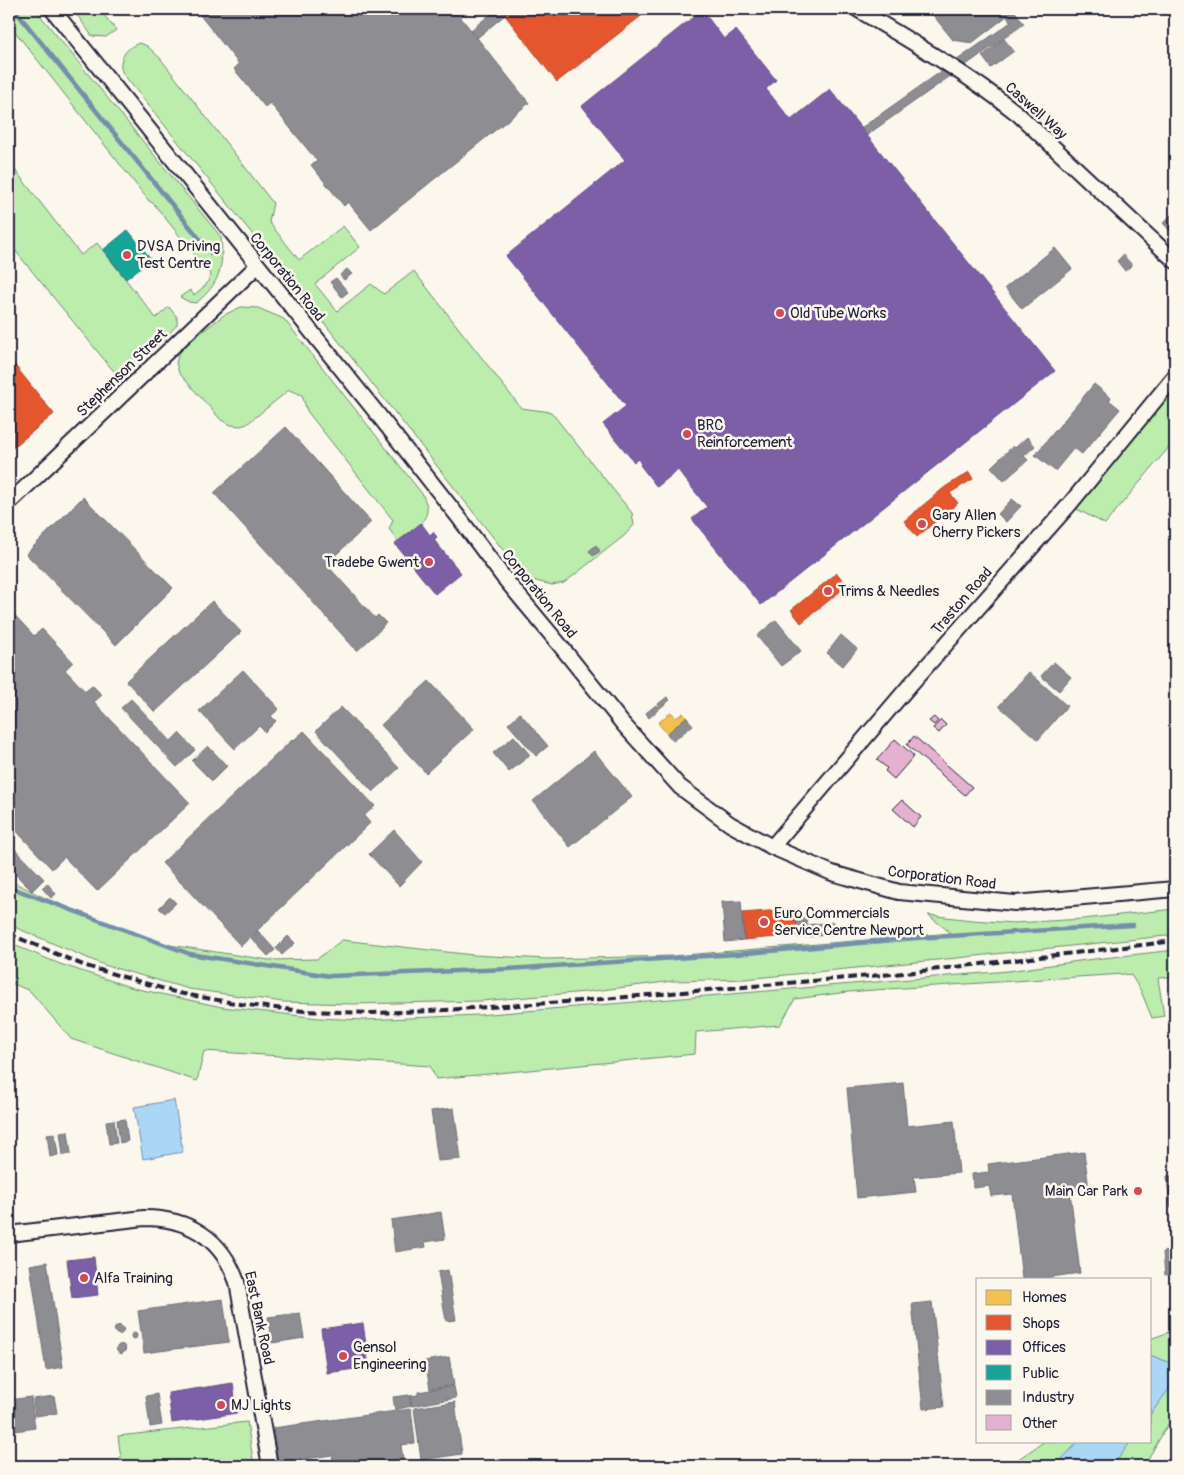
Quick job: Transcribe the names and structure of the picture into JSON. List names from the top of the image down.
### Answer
{
  "streets": {
    "street": [
      "Caswell Way",
      "Corporation Road",
      "Stephenson Street",
      "Traston Road",
      "East Bank Road"
    ]
  },
  "crossings": [
    ["Corporation Road", "Stephenson Street"],
    ["Corporation Road", "Traston Road"]
  ],
  "places": [
    "DVSA Driving Test Centre",
    "Old Tube Works",
    "BRC Reinforcement",
    "Gary Allen Cherry Pickers",
    "Tradebe Gwent",
    "Trims & Needles",
    "Euro Commercials Service Centre Newport",
    "Main Car Park",
    "Alfa Training",
    "Gensol Engineering",
    "MJ Lights"
  ],
  "legend": [
    "Homes",
    "Shops",
    "Offices",
    "Public",
    "Industry",
    "Other"
  ]
}
